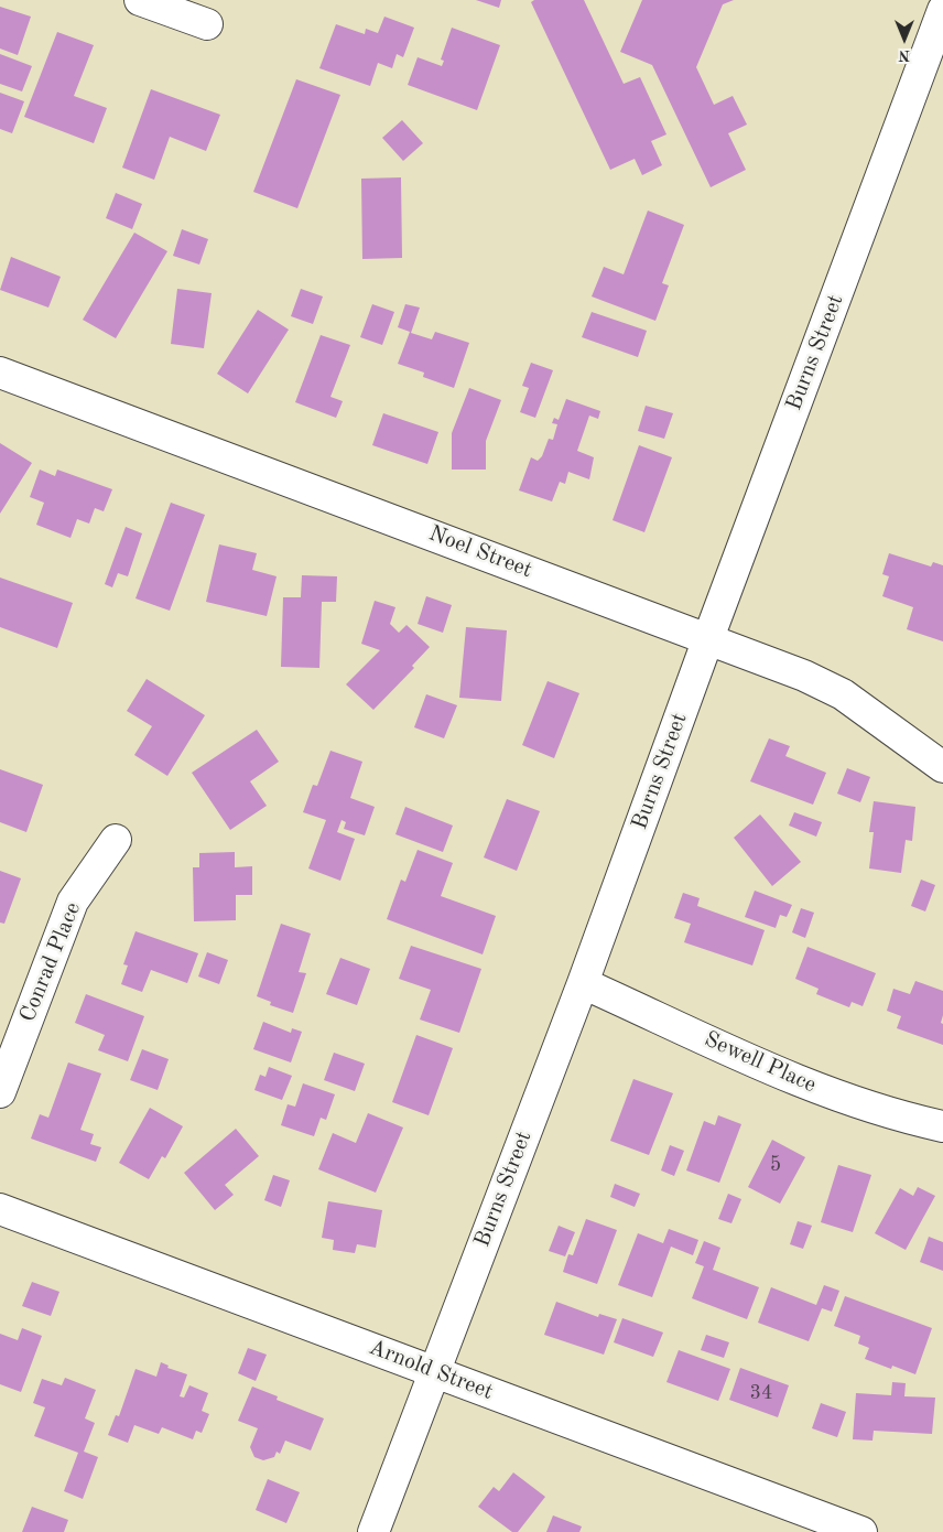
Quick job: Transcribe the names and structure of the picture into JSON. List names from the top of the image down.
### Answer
{
  "streets": {
    "street": [
      "Burns Street",
      "Noel Street",
      "Conrad Place",
      "Sewell Place",
      "Arnold Street"
    ]
  },
  "crossings": [
    ["Burns Street", "Noel Street"],
    ["Burns Street", "Sewell Place"],
    ["Burns Street", "Arnold Street"]
  ],
  "house_numbers": ["5", "34"],
  "north": "bottom"
}
